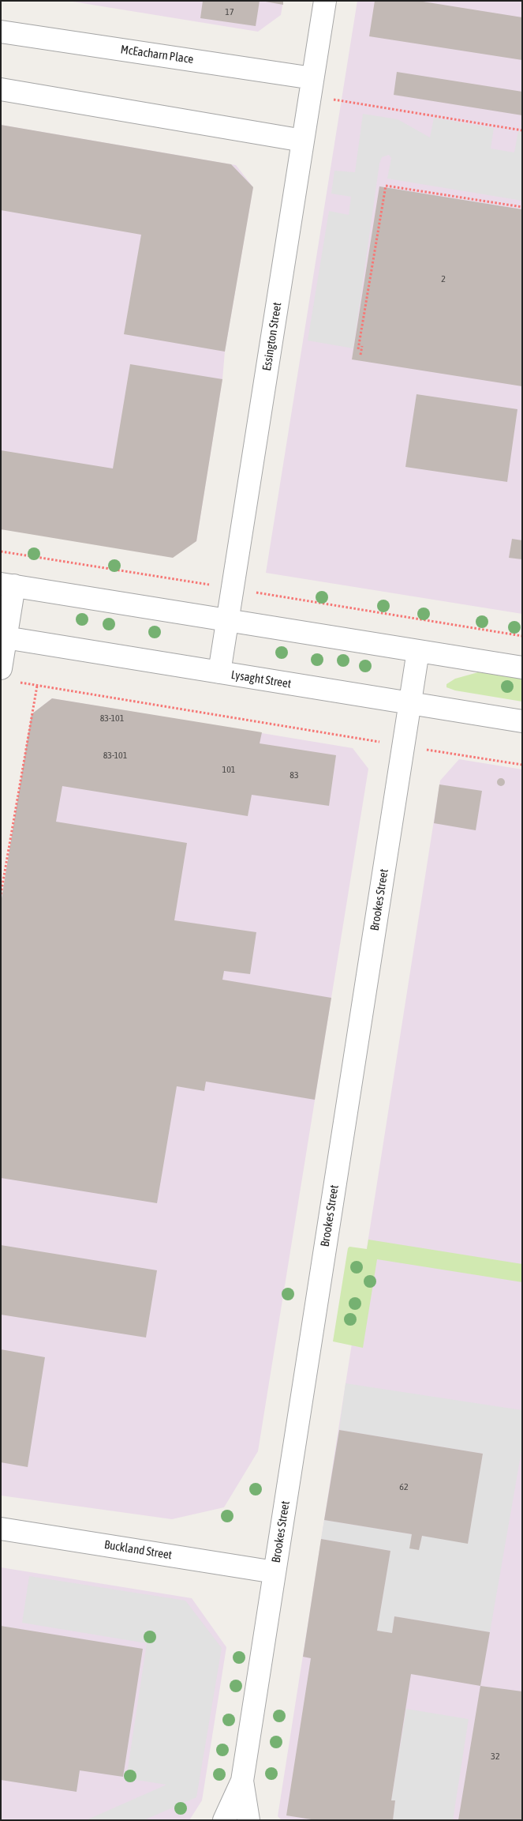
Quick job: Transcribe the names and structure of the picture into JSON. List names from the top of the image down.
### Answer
{
  "streets": {
    "street": [
      "McEacharn Place",
      "Essington Street",
      "Lysaght Street",
      "Brookes Street",
      "Buckland Street"
    ]
  },
  "crossings": [
    ["McEacharn Place", "Essington Street"],
    ["Essington Street", "Lysaght Street"],
    ["Lysaght Street", "Brookes Street"],
    ["Brookes Street", "Buckland Street"]
  ],
  "house_numbers": [
    "17",
    "2",
    "83-101",
    "83-101",
    "101",
    "83",
    "62",
    "32"
  ]
}
